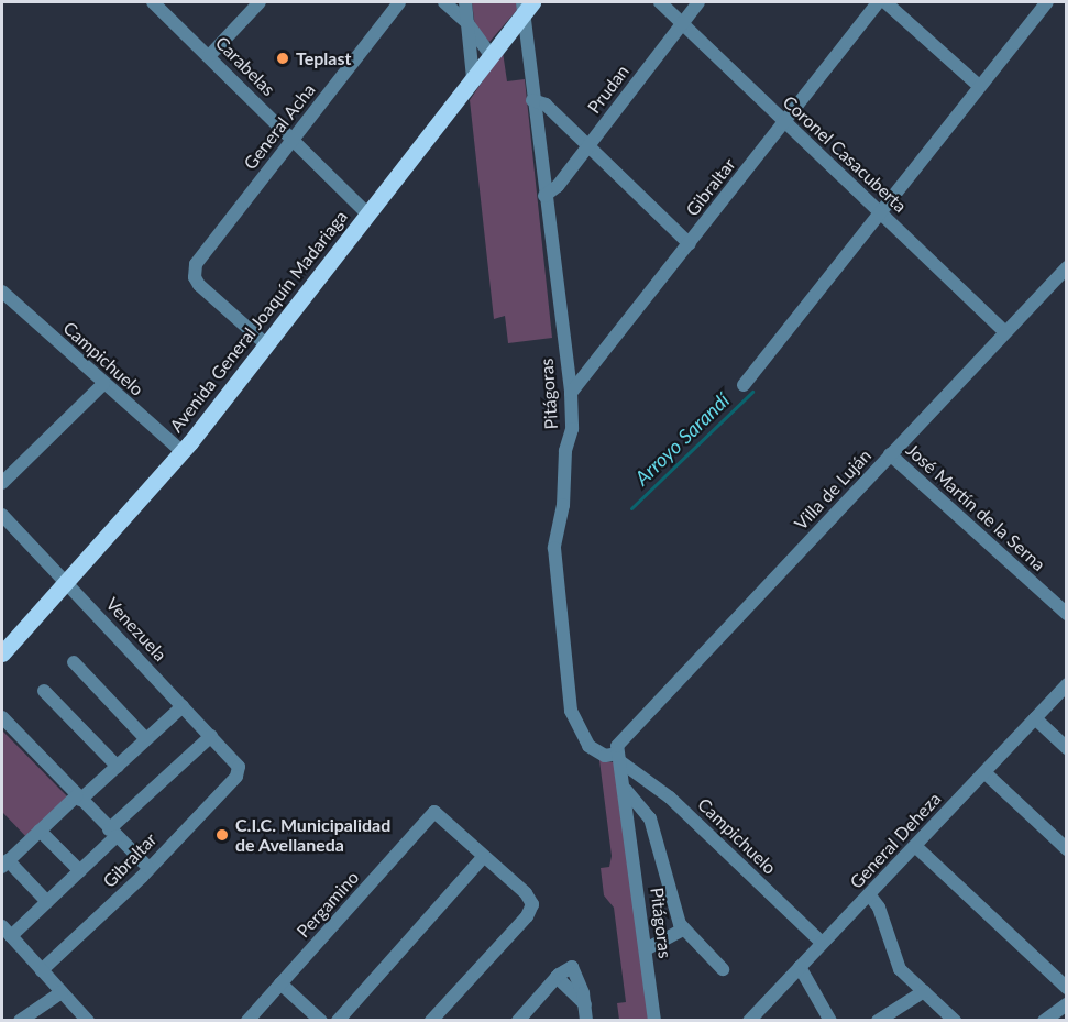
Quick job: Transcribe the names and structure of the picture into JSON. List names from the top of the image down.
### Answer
{
  "streets": {
    "main road": ["Avenida General Joaquín Madariaga"],
    "street": [
      "Carabelas",
      "Prudan",
      "General Acha",
      "Coronel Casacuberta",
      "Gibraltar",
      "Campichuelo",
      "Pitágoras",
      "Villa de Luján",
      "José Martín de la Serna",
      "Venezuela",
      "General Deheza",
      "Pergamino"
    ]
  },
  "crossings": [
    ["Carabelas", "General Acha"],
    ["Carabelas", "Avenida General Joaquín Madariaga"],
    ["Prudan", "Coronel Casacuberta"],
    ["Prudan", "Pitágoras"],
    ["General Acha", "Avenida General Joaquín Madariaga"],
    ["Coronel Casacuberta", "Gibraltar"],
    ["Coronel Casacuberta", "Villa de Luján"],
    ["Gibraltar", "Pitágoras"],
    ["Gibraltar", "Venezuela"],
    ["Avenida General Joaquín Madariaga", "Campichuelo"],
    ["Avenida General Joaquín Madariaga", "Pitágoras"],
    ["Avenida General Joaquín Madariaga", "Venezuela"],
    ["Campichuelo", "Pitágoras"],
    ["Campichuelo", "Villa de Luján"],
    ["Campichuelo", "General Deheza"],
    ["Pitágoras", "Villa de Luján"],
    ["Villa de Luján", "José Martín de la Serna"]
  ],
  "water": ["Arroyo Sarandí"],
  "places": ["Teplast", "C.I.C. Municipalidad de Avellaneda"]
}
